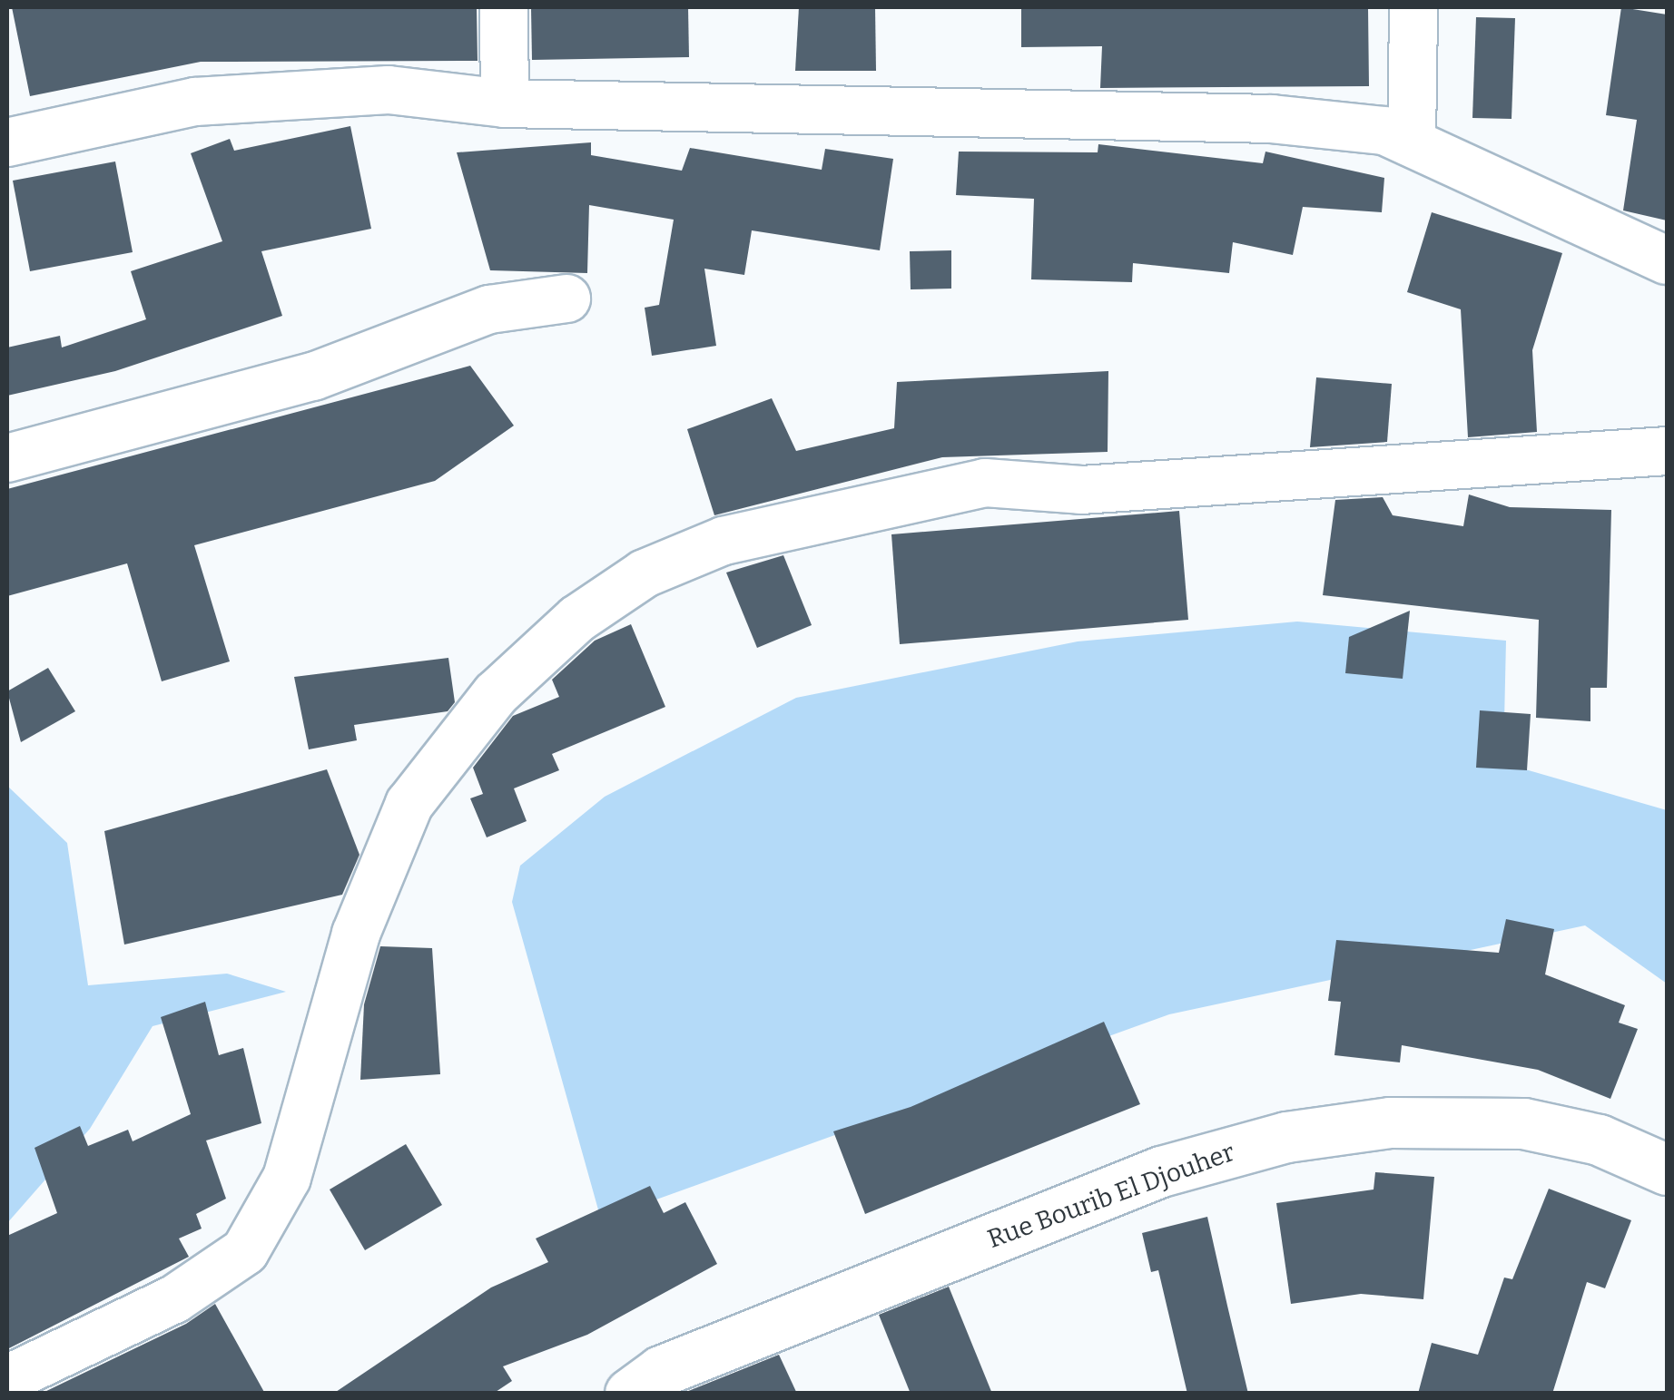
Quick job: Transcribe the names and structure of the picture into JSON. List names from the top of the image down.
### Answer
{
  "streets": {
    "main road": ["Rue Bourib El Djouher"]
  }
}
